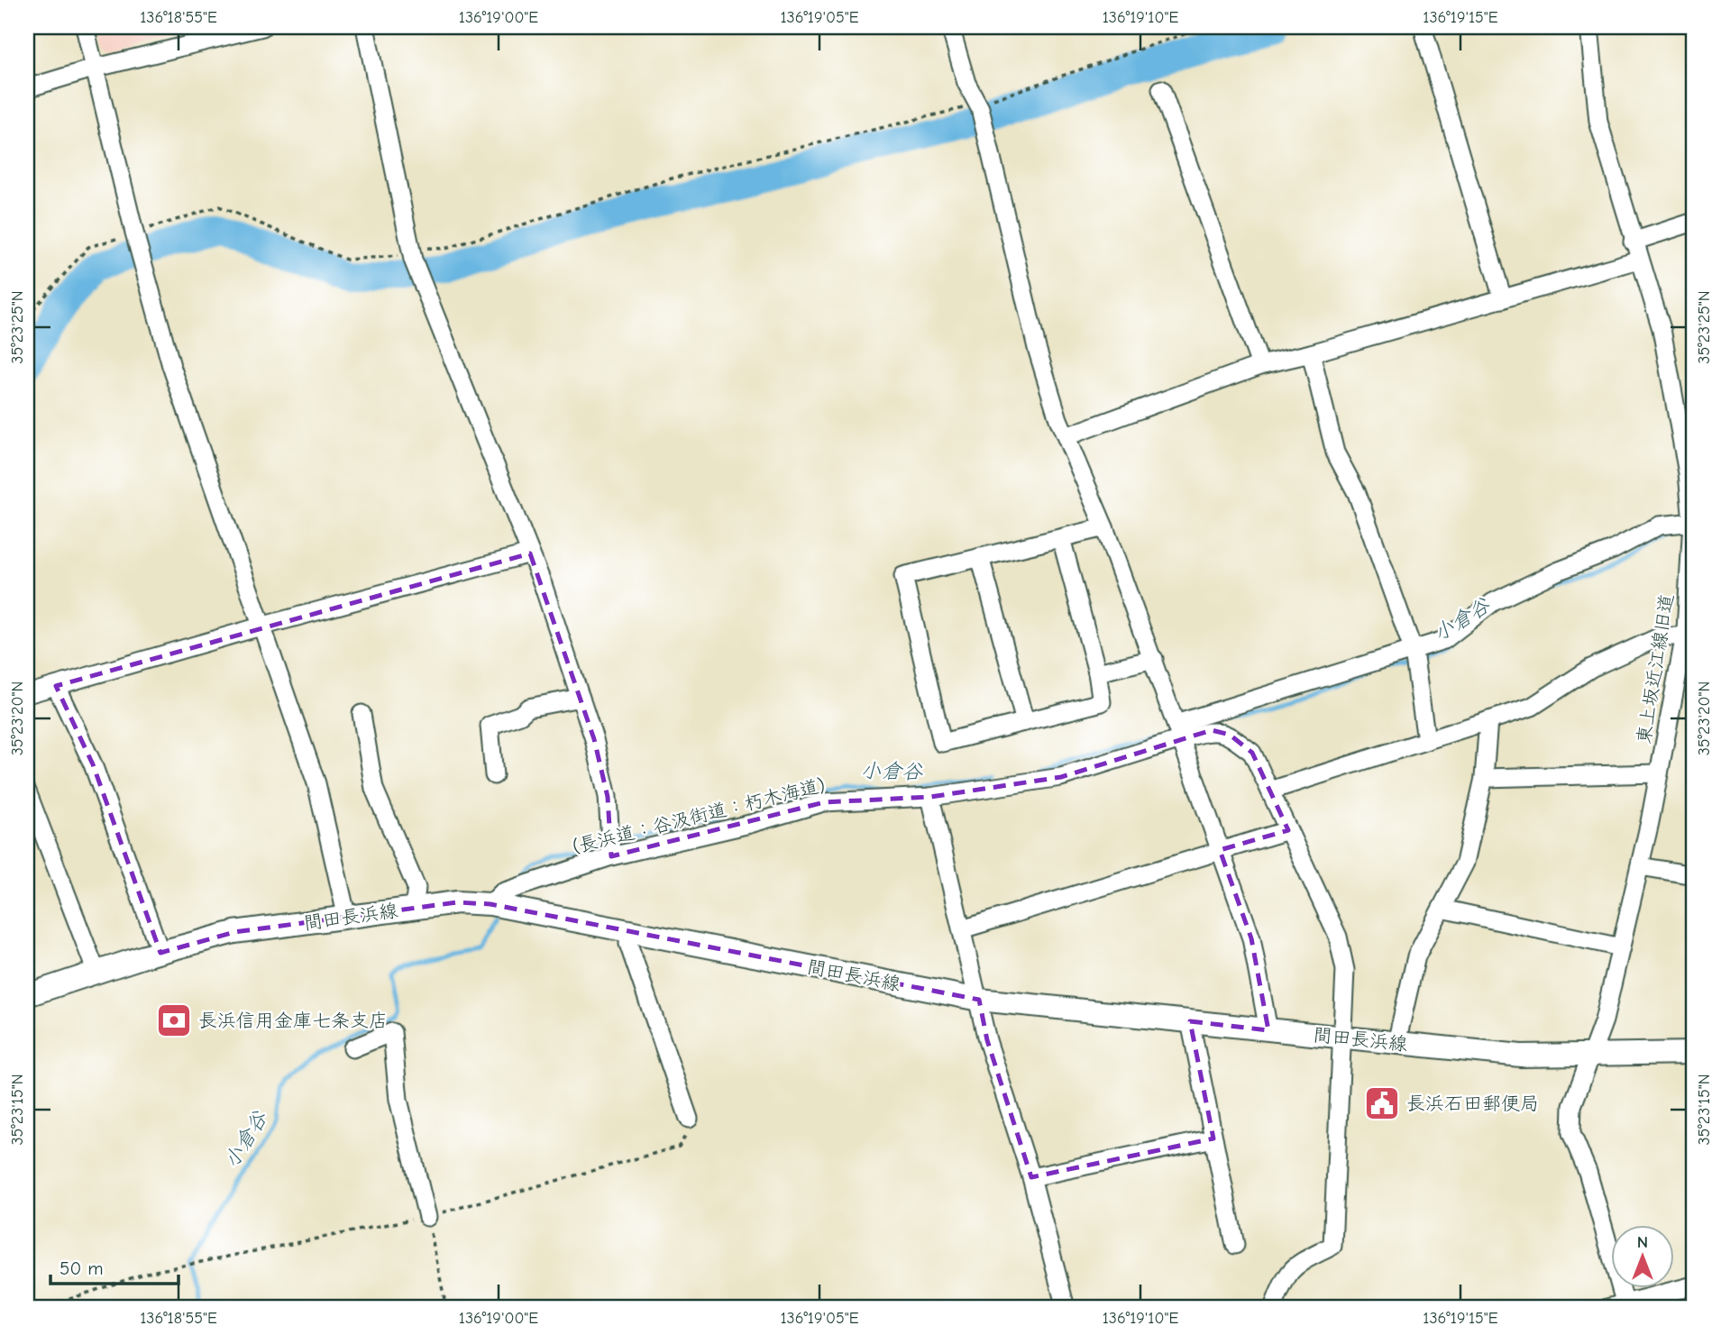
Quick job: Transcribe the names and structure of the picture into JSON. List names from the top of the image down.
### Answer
{
  "streets": {
    "main road": ["間田長浜線"],
    "street": ["東上坂近江線旧道", "(長浜道：谷汲街道：朽木海道)"]
  },
  "crossings": [
    ["東上坂近江線旧道", "間田長浜線"],
    ["(長浜道：谷汲街道：朽木海道)", "間田長浜線"]
  ],
  "water": ["小倉谷"],
  "places": {
    "bank": ["長浜信用金庫七条支店"],
    "public building": ["長浜石田郵便局"]
  },
  "scale_bar": "50 m",
  "north": "top",
  "coordinates": [
    "136°18'55\"E",
    "136°19'00\"E",
    "136°19'05\"E",
    "136°19'10\"E",
    "136°19'15\"E",
    "35°23'25\"N",
    "35°23'20\"N",
    "35°23'15\"N"
  ]
}
